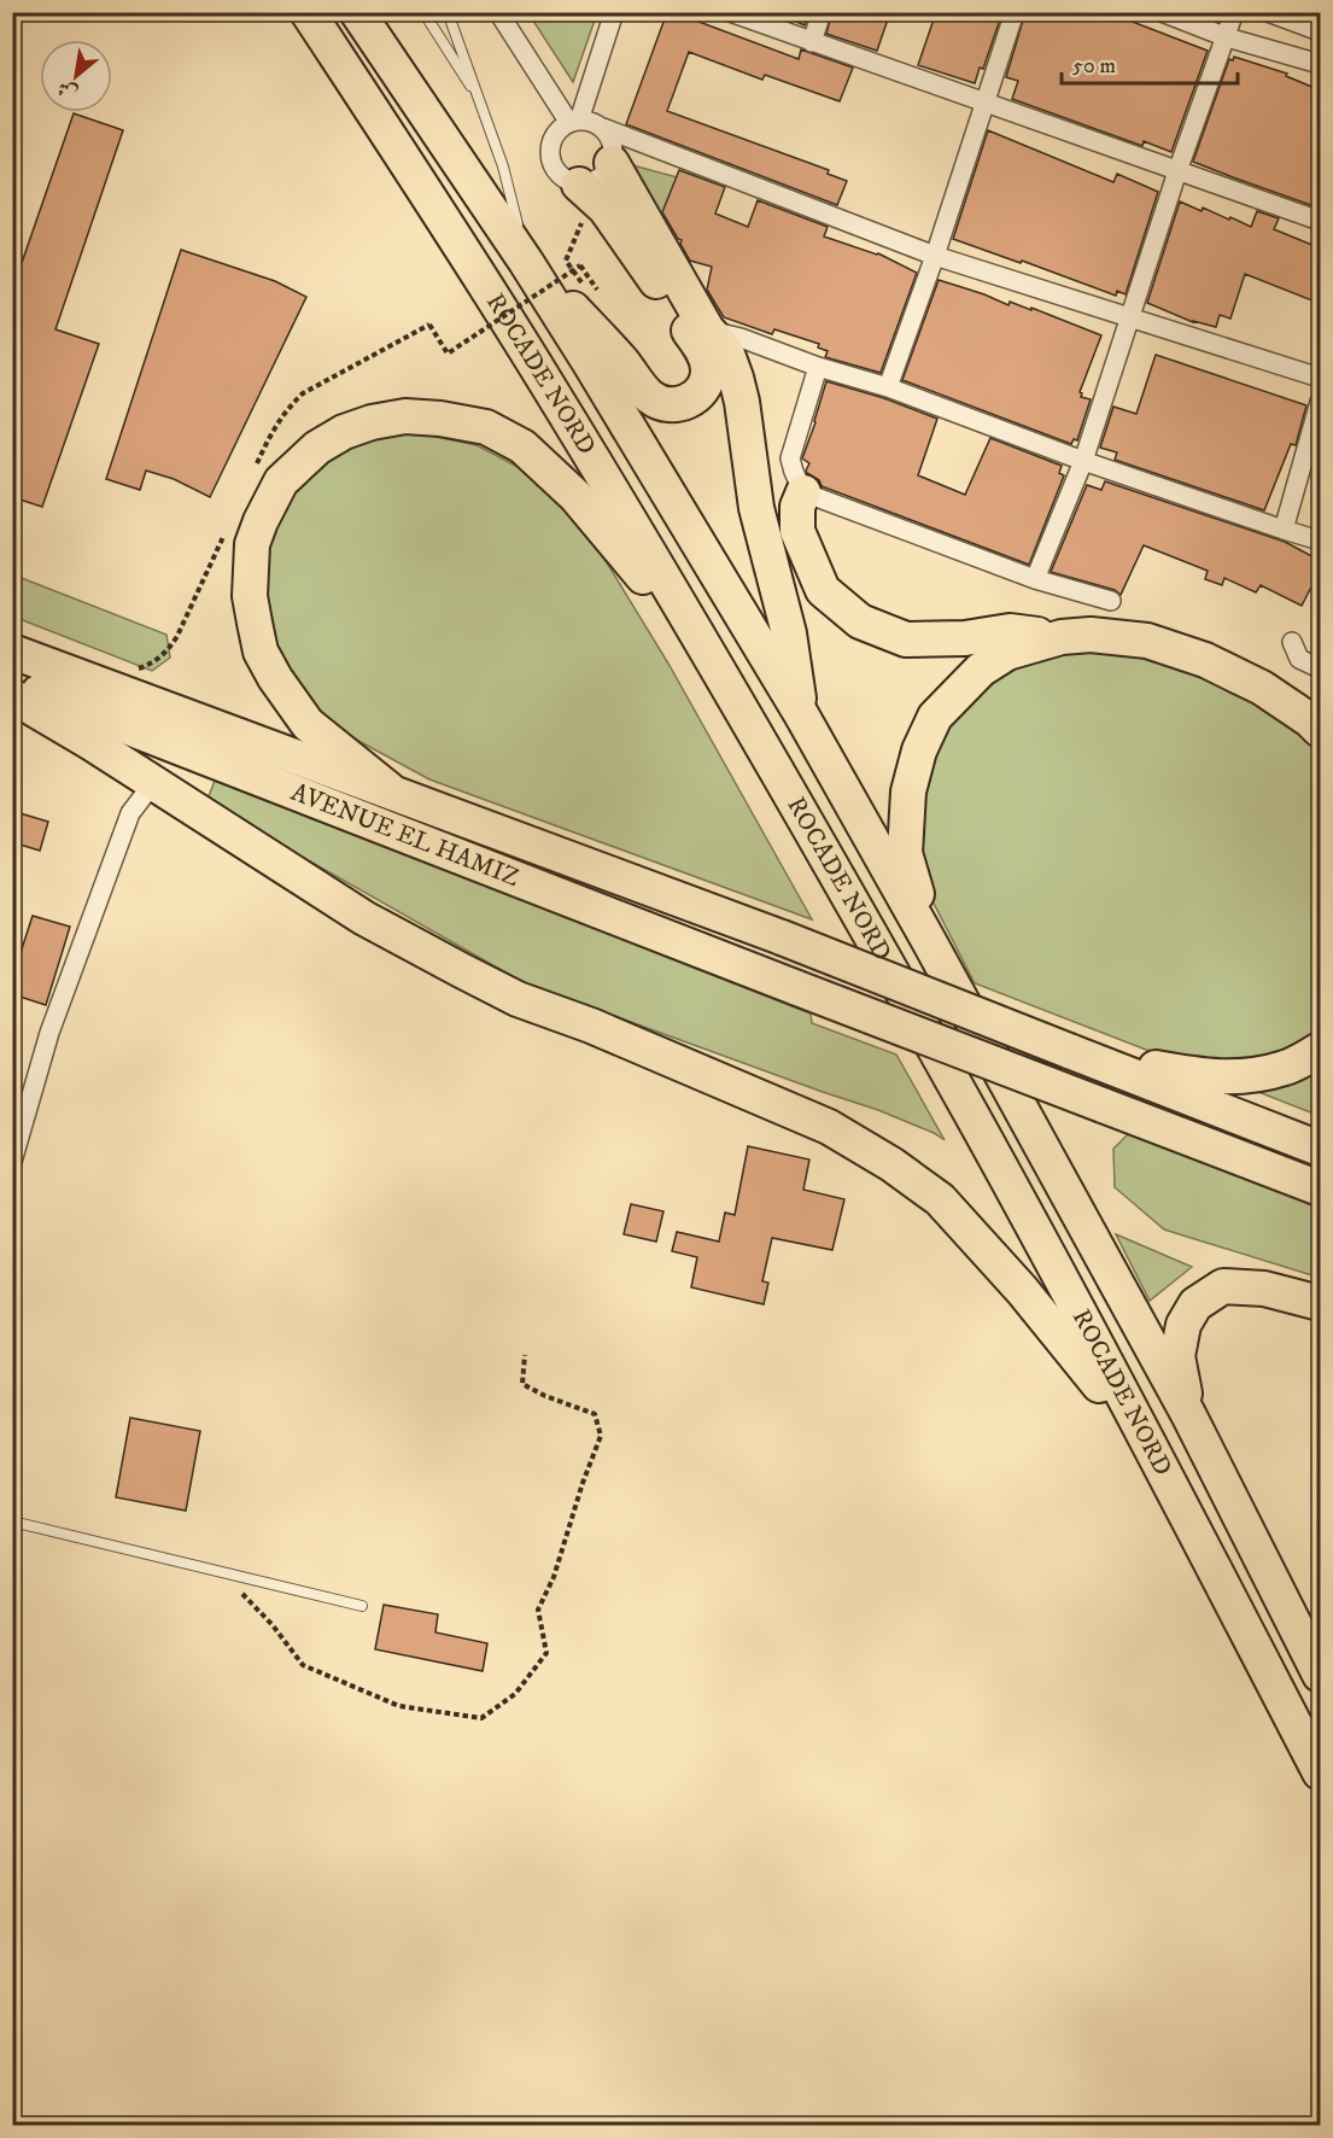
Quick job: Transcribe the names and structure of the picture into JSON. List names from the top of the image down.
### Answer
{
  "streets": {
    "highway": ["ROCADE NORD", "AVENUE EL HAMIZ"]
  },
  "scale_bar": "50 m",
  "north": "bottom left"
}
